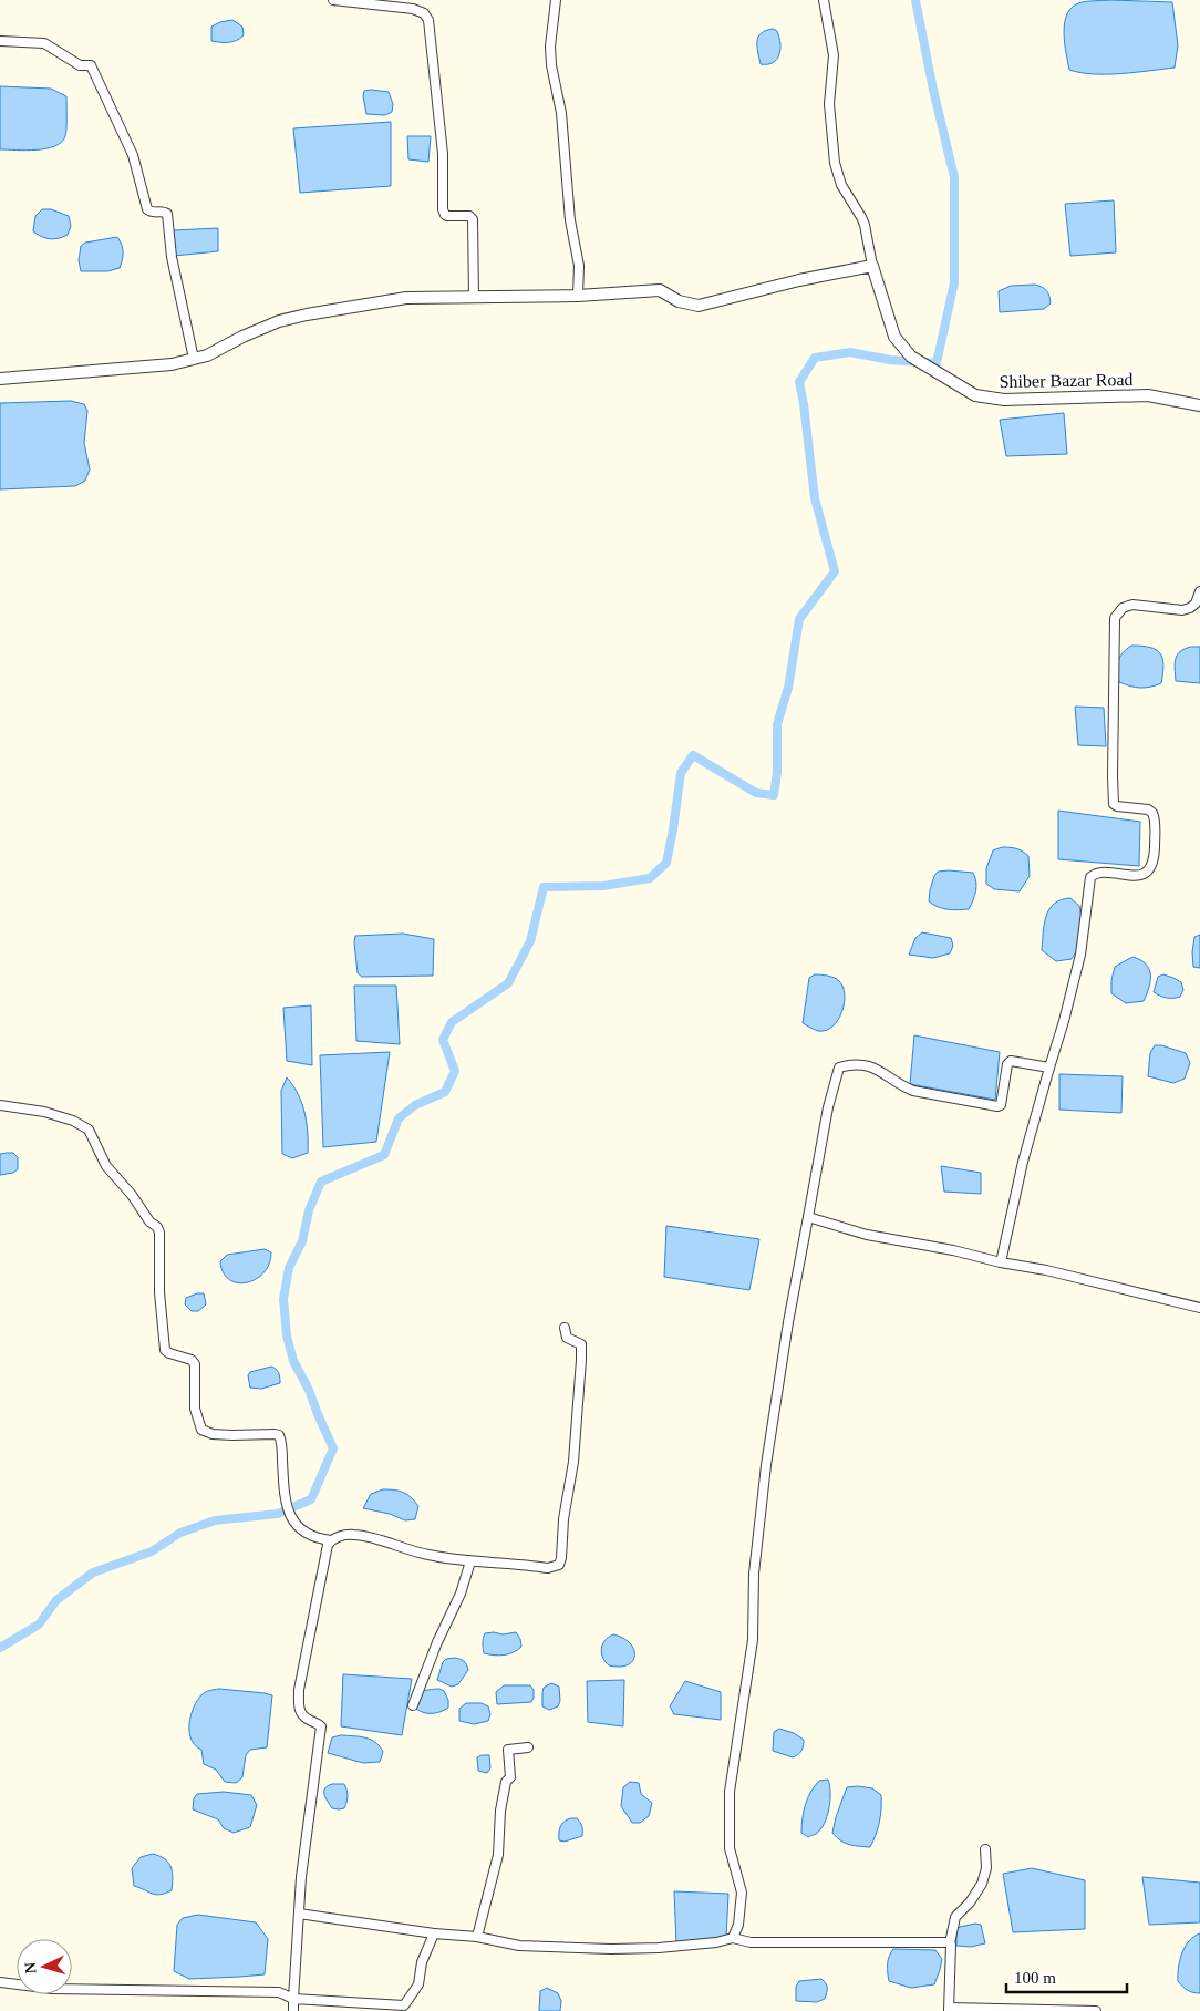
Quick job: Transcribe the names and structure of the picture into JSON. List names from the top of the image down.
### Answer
{
  "streets": {
    "street": ["Shiber Bazar Road"]
  },
  "scale_bar": "100 m",
  "north": "left"
}
